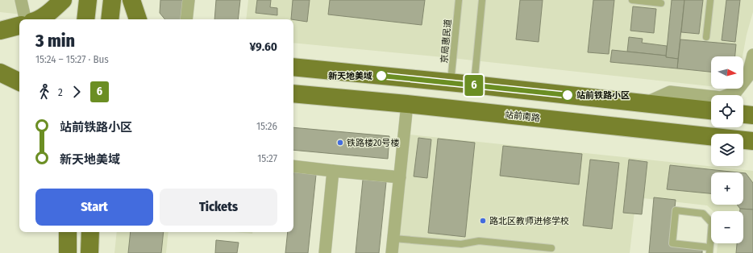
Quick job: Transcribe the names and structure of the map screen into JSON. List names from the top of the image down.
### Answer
{
  "streets": {
    "main road": ["站前南路"],
    "lane": ["京局惠民道"]
  },
  "places": [
    "新天地美域",
    "站前铁路小区",
    "铁路楼20号楼",
    "路北区教师进修学校"
  ],
  "lines": ["bus line 6"],
  "north": "right",
  "page": {
    "on_map": "6",
    "heading": ["3 min", "15:24 – 15:27 · Bus", "¥9.60"],
    "map_buttons": ["+", "−"],
    "legs": ["2", "6"],
    "list": [
      {
        "name": "站前铁路小区",
        "value": "15:26"
      },
      {
        "name": "新天地美域",
        "value": "15:27"
      }
    ],
    "buttons": ["Start", "Tickets"]
  }
}
